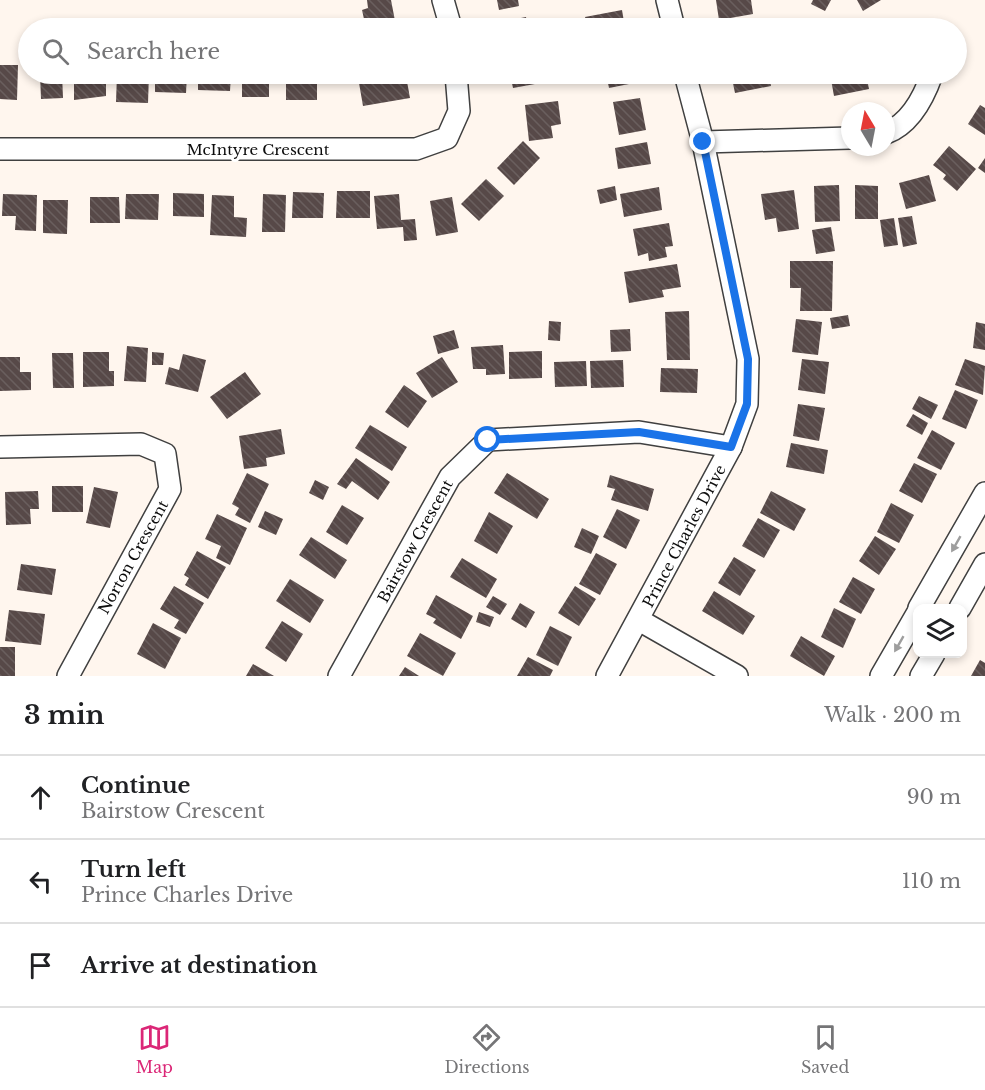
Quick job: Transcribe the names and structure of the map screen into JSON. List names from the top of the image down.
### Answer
{
  "streets": {
    "street": [
      "McIntyre Crescent",
      "Prince Charles Drive",
      "Bairstow Crescent",
      "Norton Crescent"
    ]
  },
  "crossings": [
    ["Prince Charles Drive", "Bairstow Crescent"]
  ],
  "north": "top",
  "page": {
    "search": "Search here",
    "heading": ["3 min", "Walk · 200 m"],
    "list": [
      ["Continue", "Bairstow Crescent", "90 m"],
      ["Turn left", "Prince Charles Drive", "110 m"],
      "Arrive at destination"
    ],
    "nav": ["Map", "Directions", "Saved"]
  }
}
